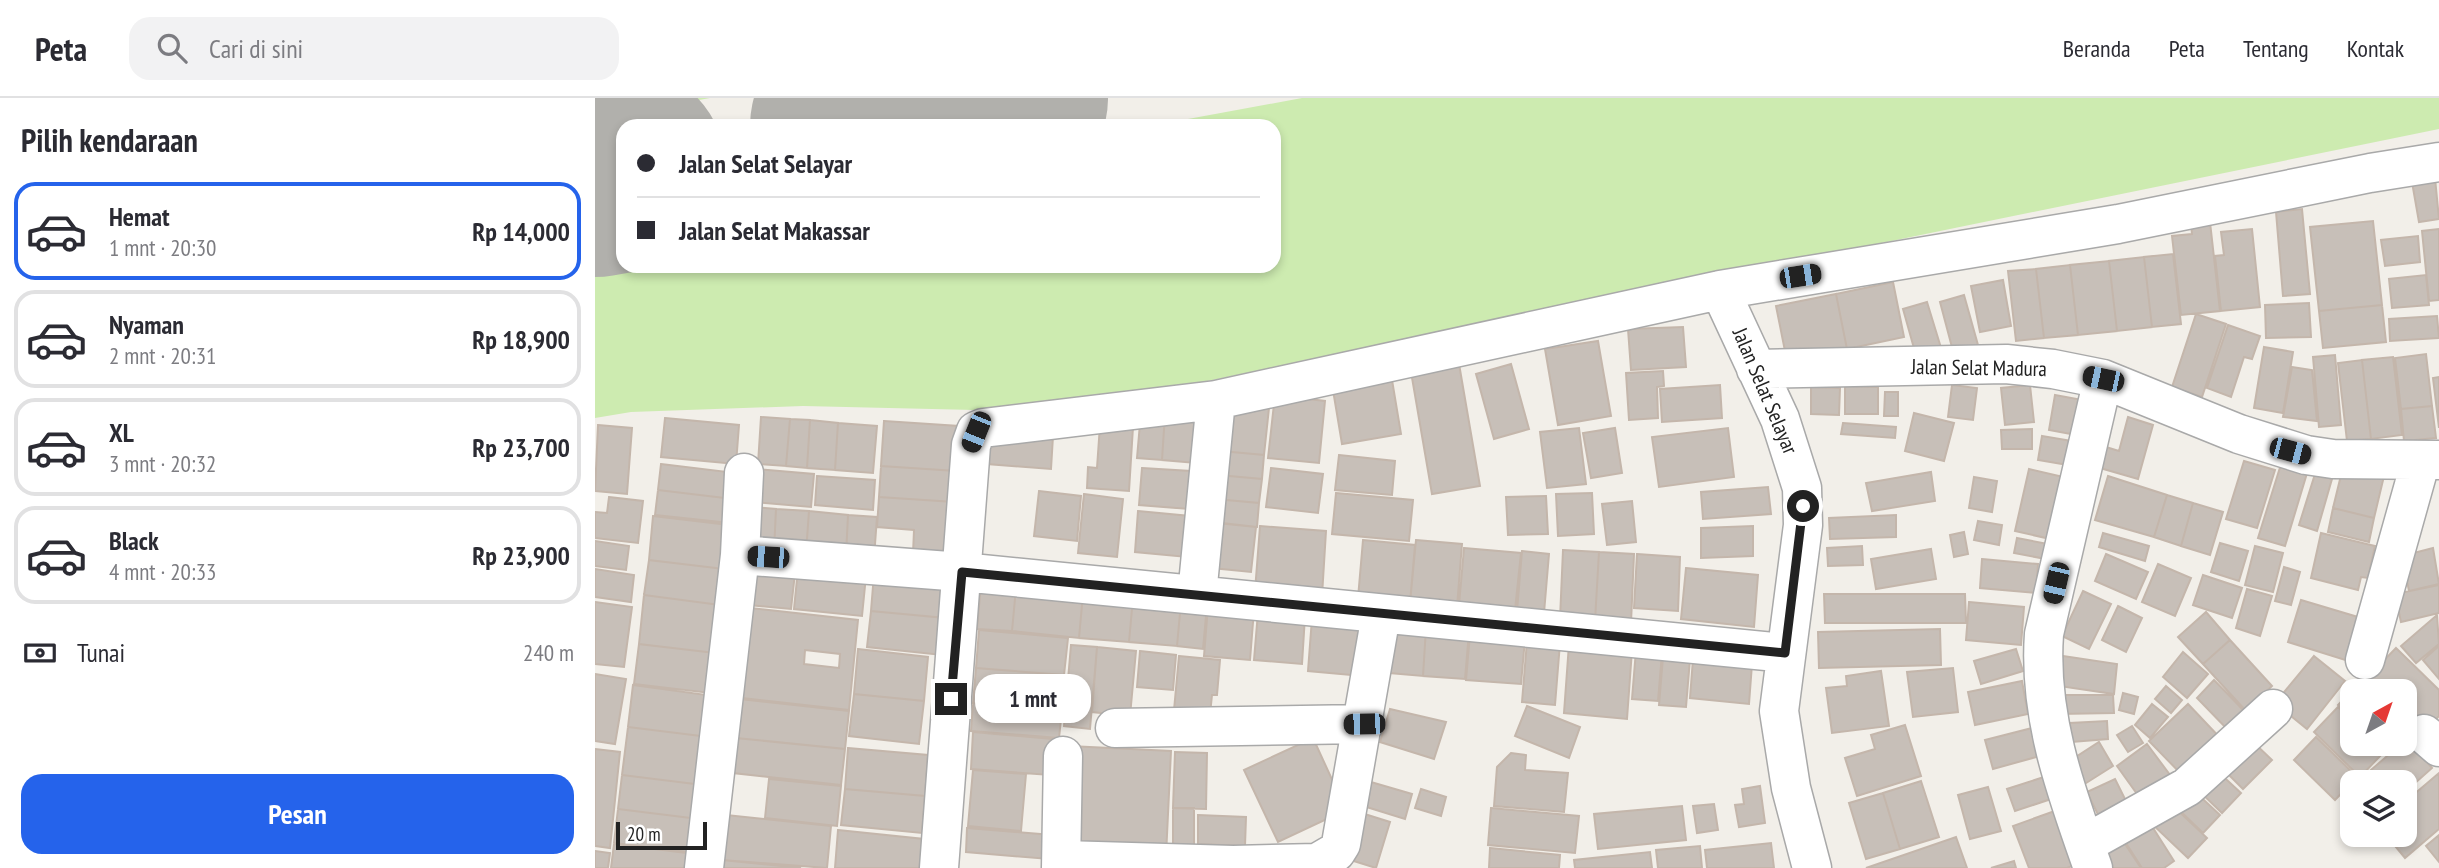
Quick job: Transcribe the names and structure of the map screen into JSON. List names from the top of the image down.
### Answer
{
  "streets": {
    "street": ["Jalan Selat Madura", "Jalan Selat Selayar"]
  },
  "crossings": [
    ["Jalan Selat Madura", "Jalan Selat Selayar"]
  ],
  "scale_bar": "20 m",
  "north": "top right",
  "page": {
    "header": "Peta",
    "search": "Cari di sini",
    "nav": [
      "Beranda",
      "Peta",
      "Tentang",
      "Kontak"
    ],
    "heading": "Pilih kendaraan",
    "banner": ["Jalan Selat Selayar", "Jalan Selat Makassar"],
    "list": [
      {
        "name": "Hemat",
        "note": "1 mnt · 20:30",
        "value": "Rp 14,000"
      },
      {
        "name": "Nyaman",
        "note": "2 mnt · 20:31",
        "value": "Rp 18,900"
      },
      {
        "name": "XL",
        "note": "3 mnt · 20:32",
        "value": "Rp 23,700"
      },
      {
        "name": "Black",
        "note": "4 mnt · 20:33",
        "value": "Rp 23,900"
      }
    ],
    "pay": ["Tunai", "240 m"],
    "bubble": "1 mnt",
    "buttons": "Pesan",
    "scale": "20 m"
  }
}
